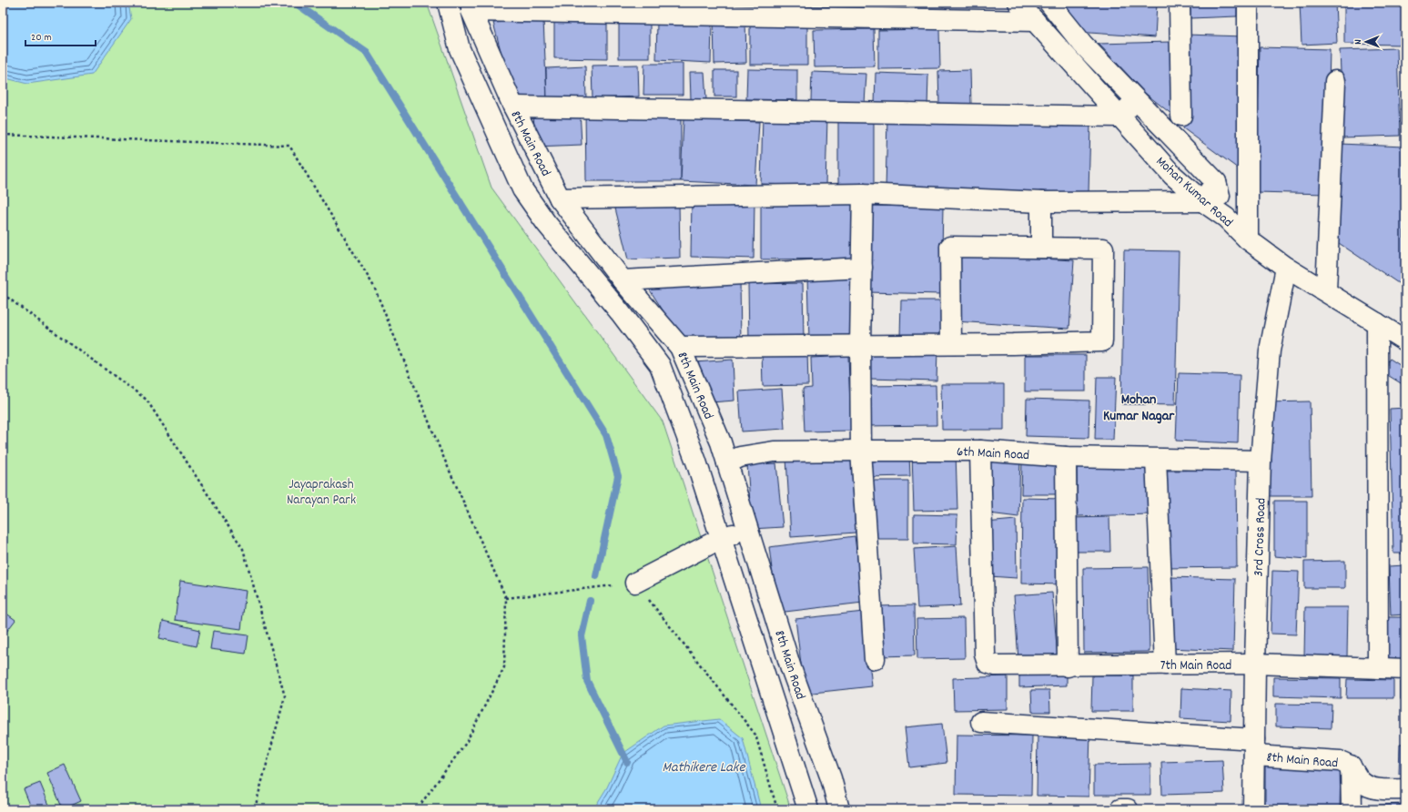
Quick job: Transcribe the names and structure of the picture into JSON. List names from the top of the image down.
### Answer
{
  "streets": {
    "street": [
      "8th Main Road",
      "Mohan Kumar Road",
      "6th Main Road",
      "3rd Cross Road",
      "7th Main Road"
    ]
  },
  "crossings": [
    ["8th Main Road", "6th Main Road"],
    ["8th Main Road", "3rd Cross Road"],
    ["Mohan Kumar Road", "3rd Cross Road"],
    ["6th Main Road", "3rd Cross Road"],
    ["6th Main Road", "7th Main Road"],
    ["3rd Cross Road", "7th Main Road"]
  ],
  "districts": ["Mohan Kumar Nagar"],
  "water": ["Mathikere Lake"],
  "parks": ["Jayaprakash Narayan Park"],
  "scale_bar": "20 m",
  "north": "left"
}
